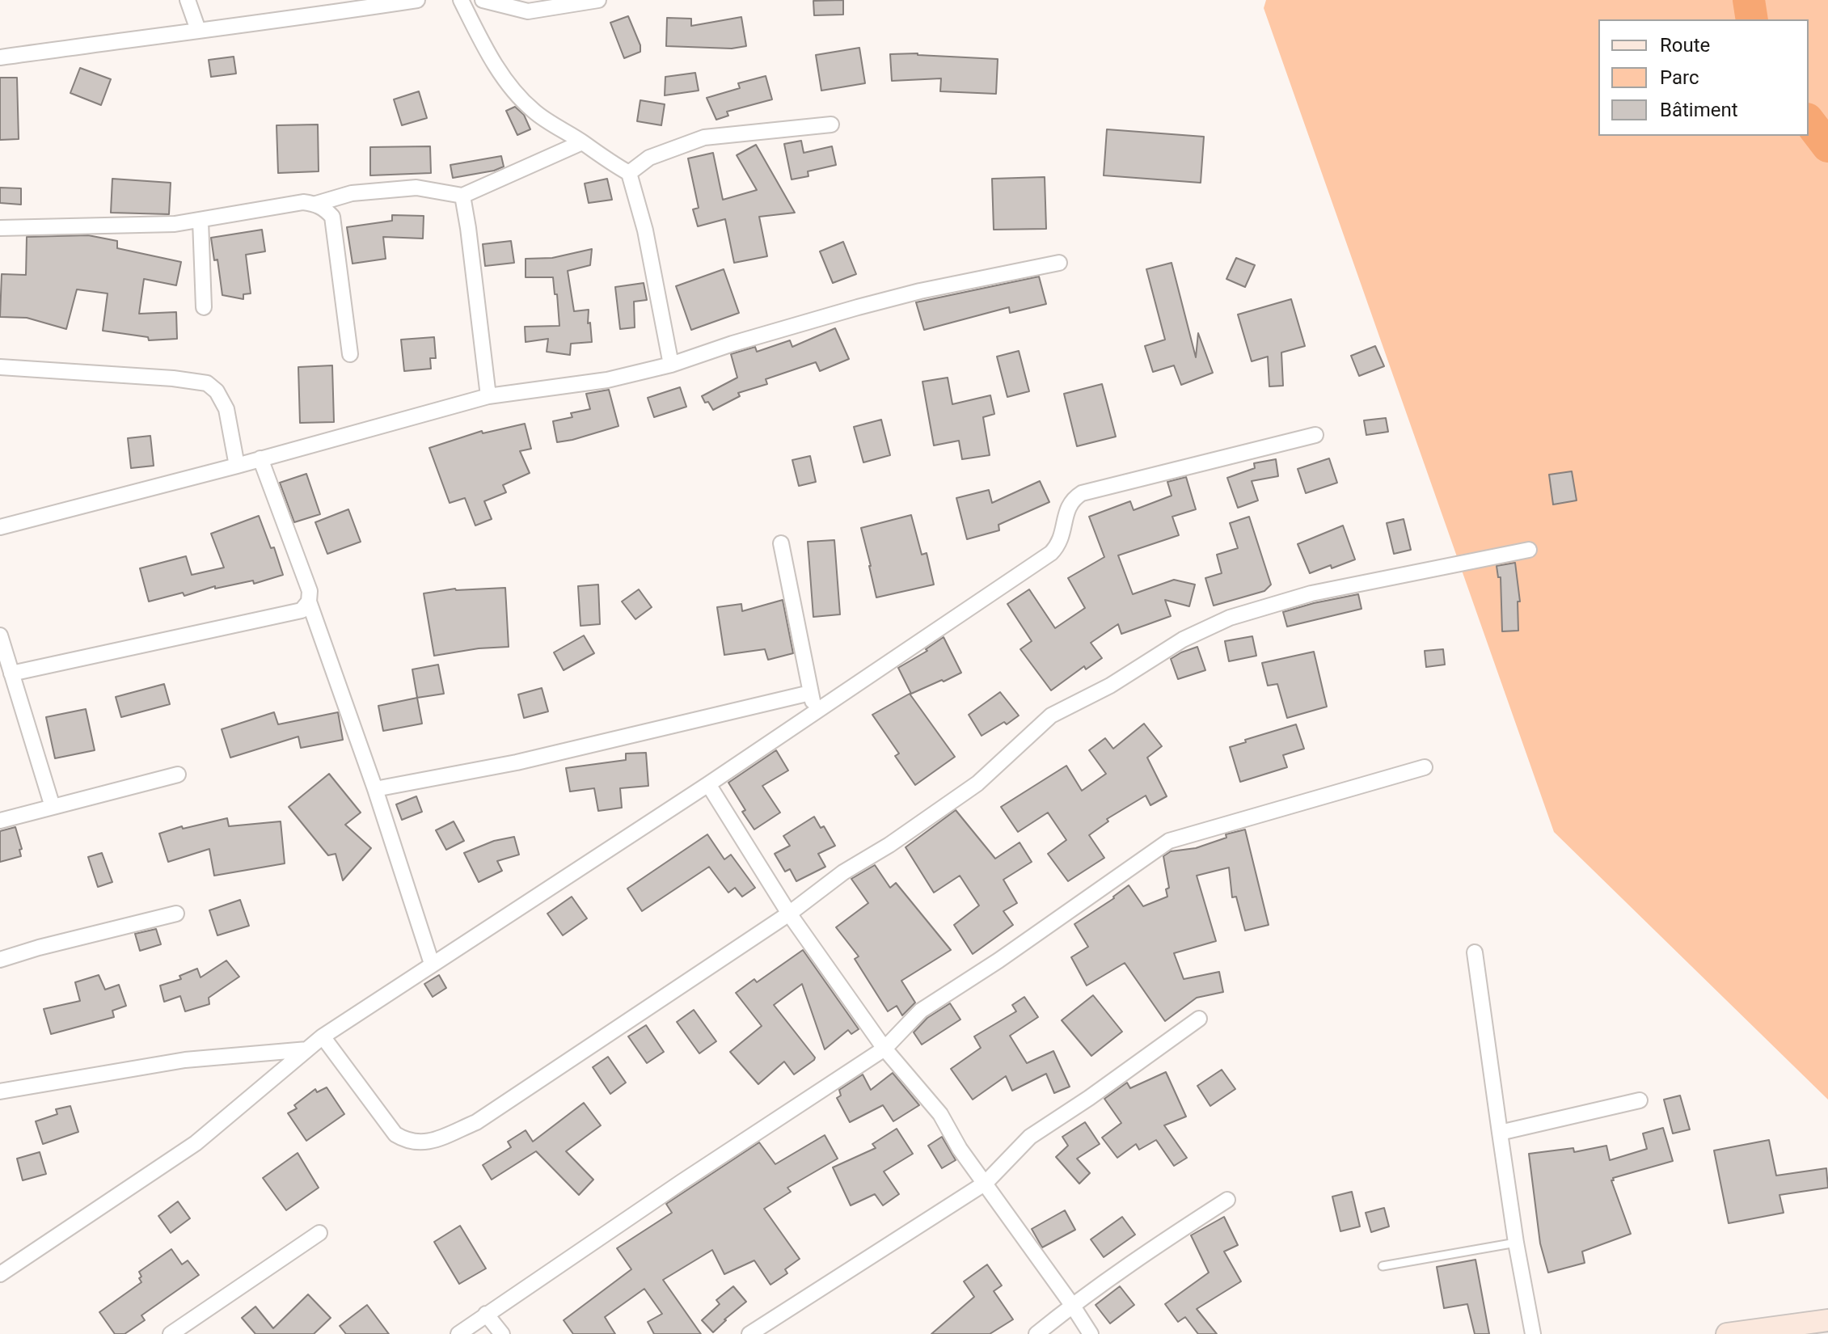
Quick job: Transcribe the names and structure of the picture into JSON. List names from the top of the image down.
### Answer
{
  "legend": ["Route", "Parc", "Bâtiment"]
}
